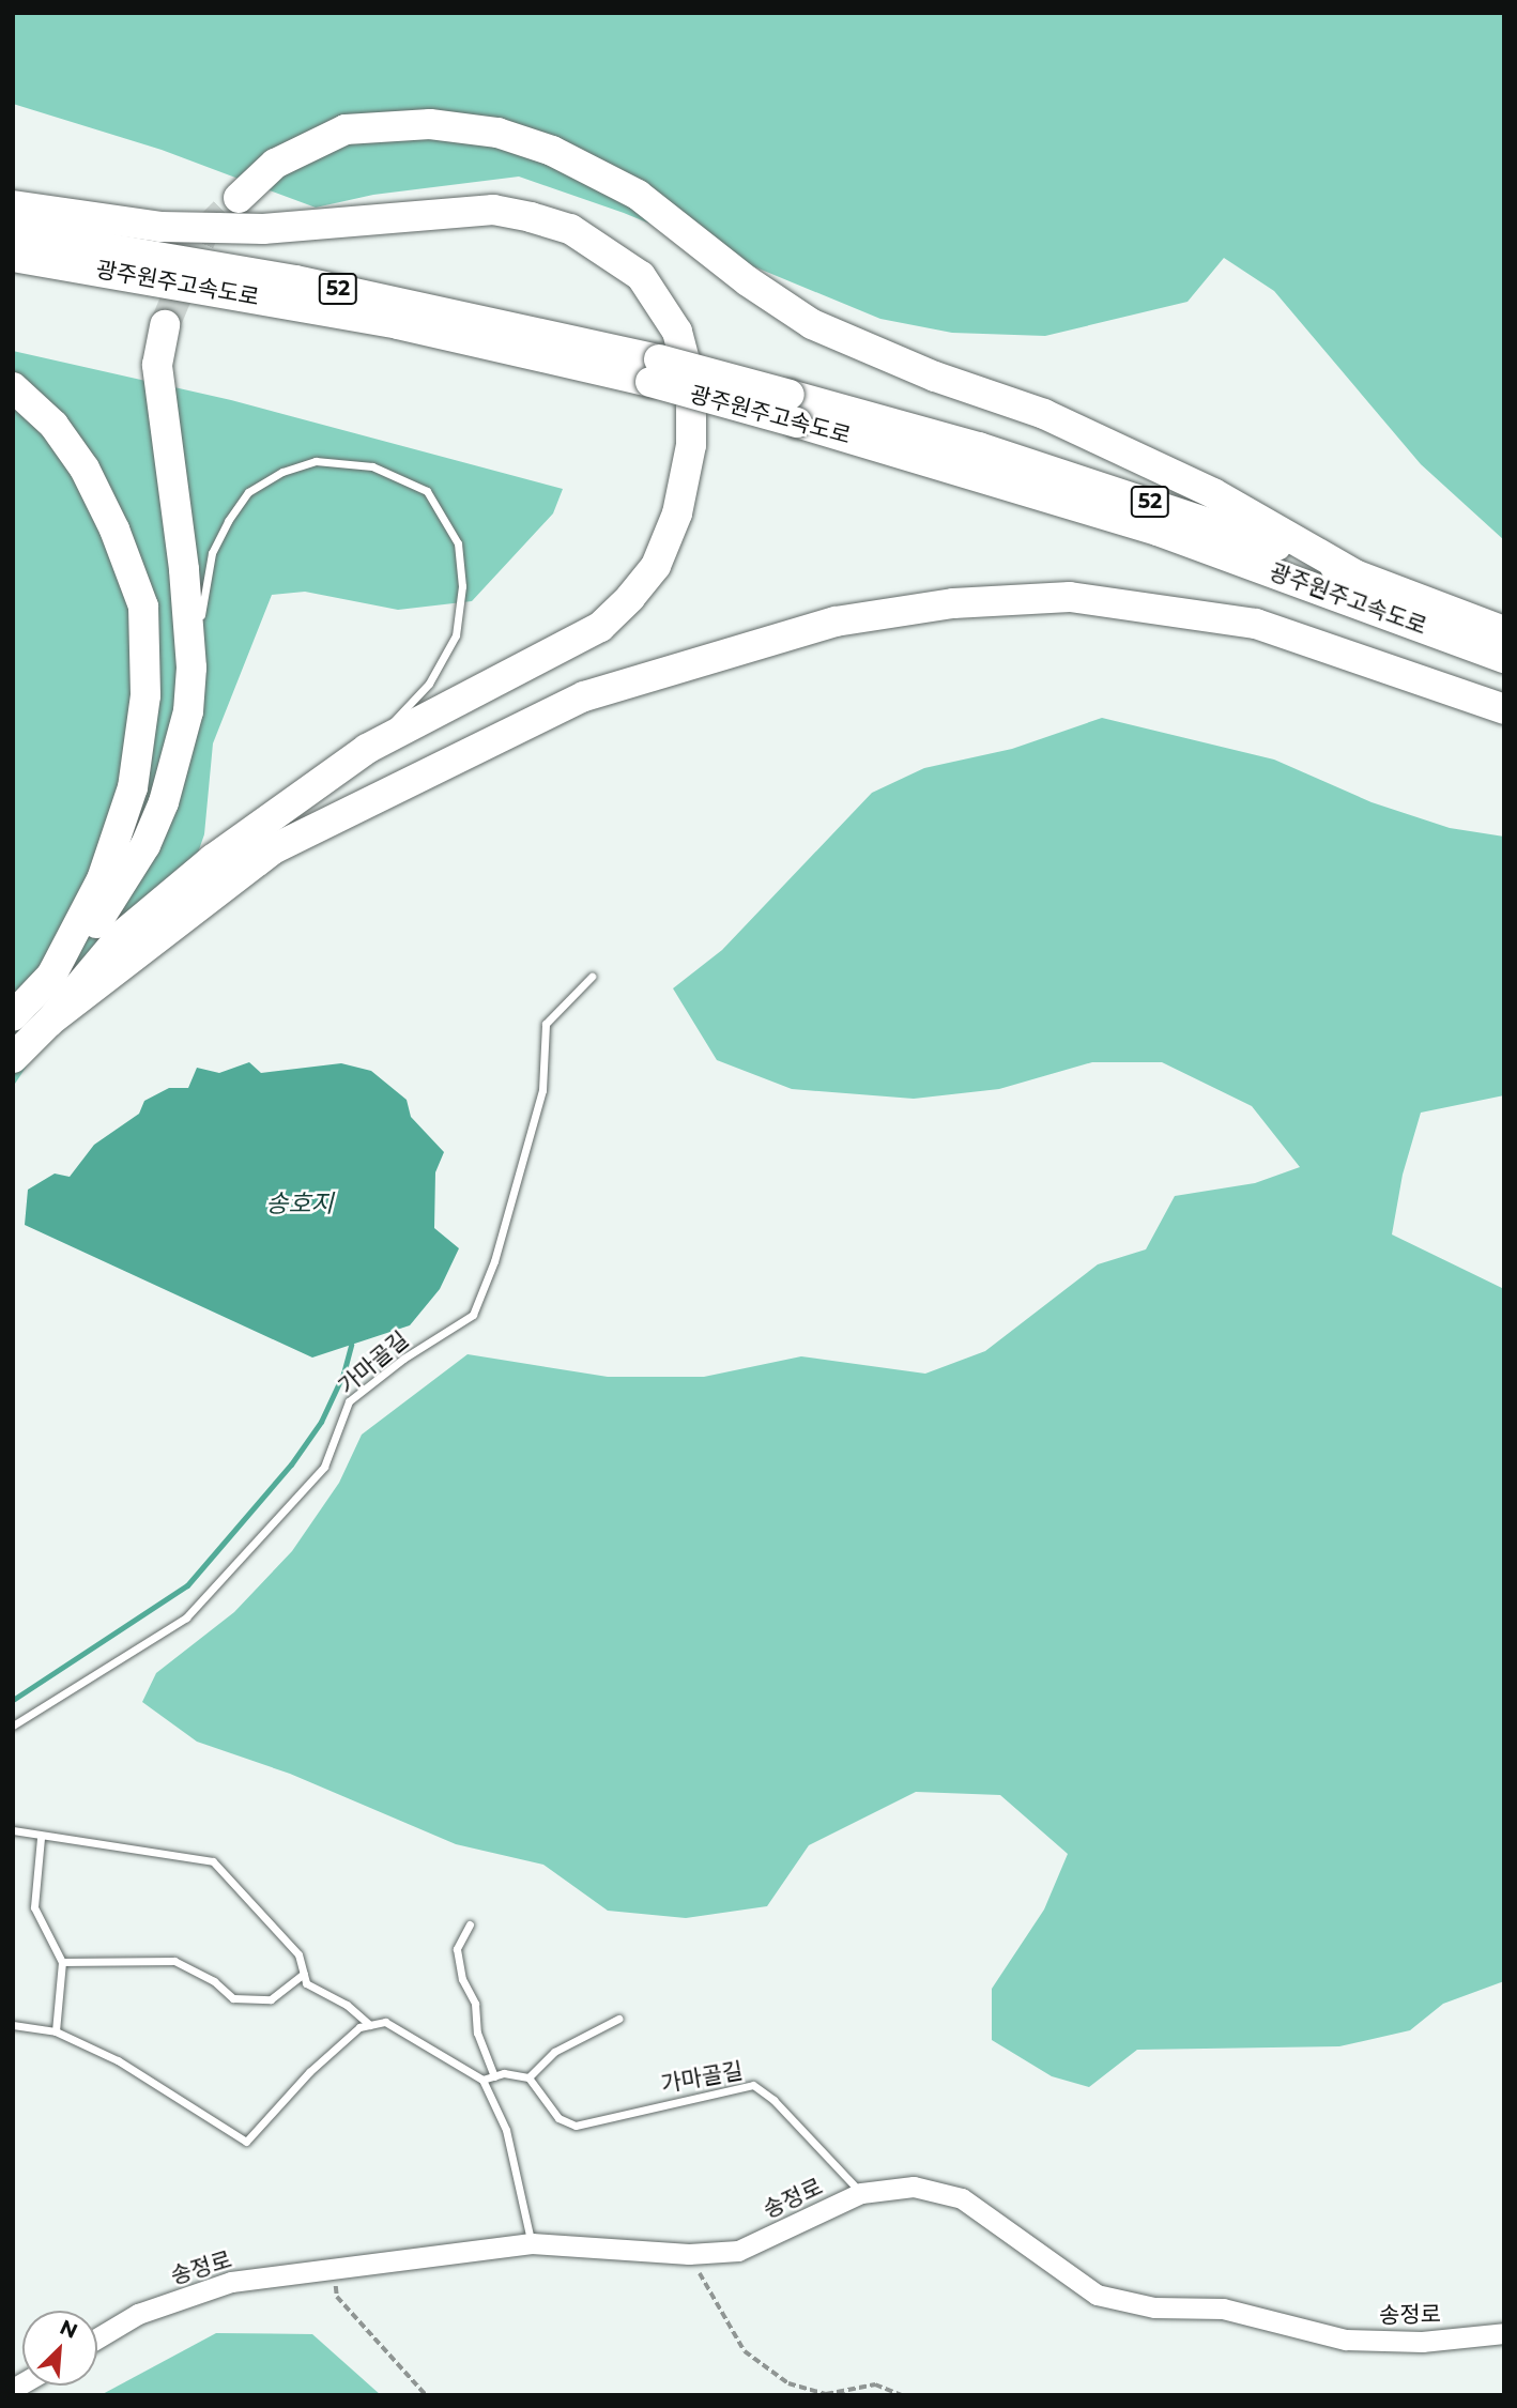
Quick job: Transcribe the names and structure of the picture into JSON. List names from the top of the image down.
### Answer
{
  "streets": {
    "highway": ["광주원주고속도로", "52"],
    "street": ["송정로"],
    "lane": ["가마골길"]
  },
  "crossings": [
    ["가마골길", "송정로"]
  ],
  "water": ["송호지"],
  "north": "top right"
}
